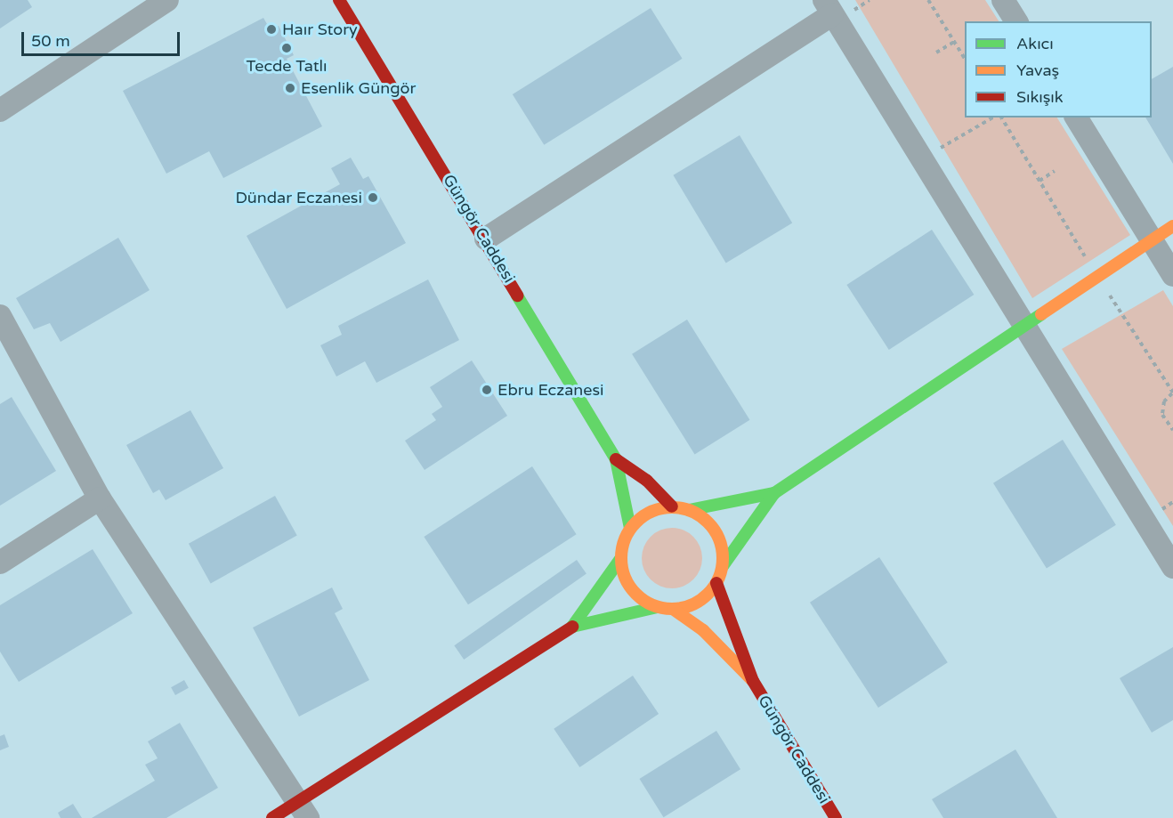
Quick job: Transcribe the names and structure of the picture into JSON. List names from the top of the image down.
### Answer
{
  "streets": {
    "main road": ["Güngör Caddesi"]
  },
  "places": [
    "Haır Story",
    "Tecde Tatlı",
    "Esenlik Güngör",
    "Dündar Eczanesi",
    "Ebru Eczanesi"
  ],
  "legend": ["Akıcı", "Yavaş", "Sıkışık"],
  "scale_bar": "50 m"
}
